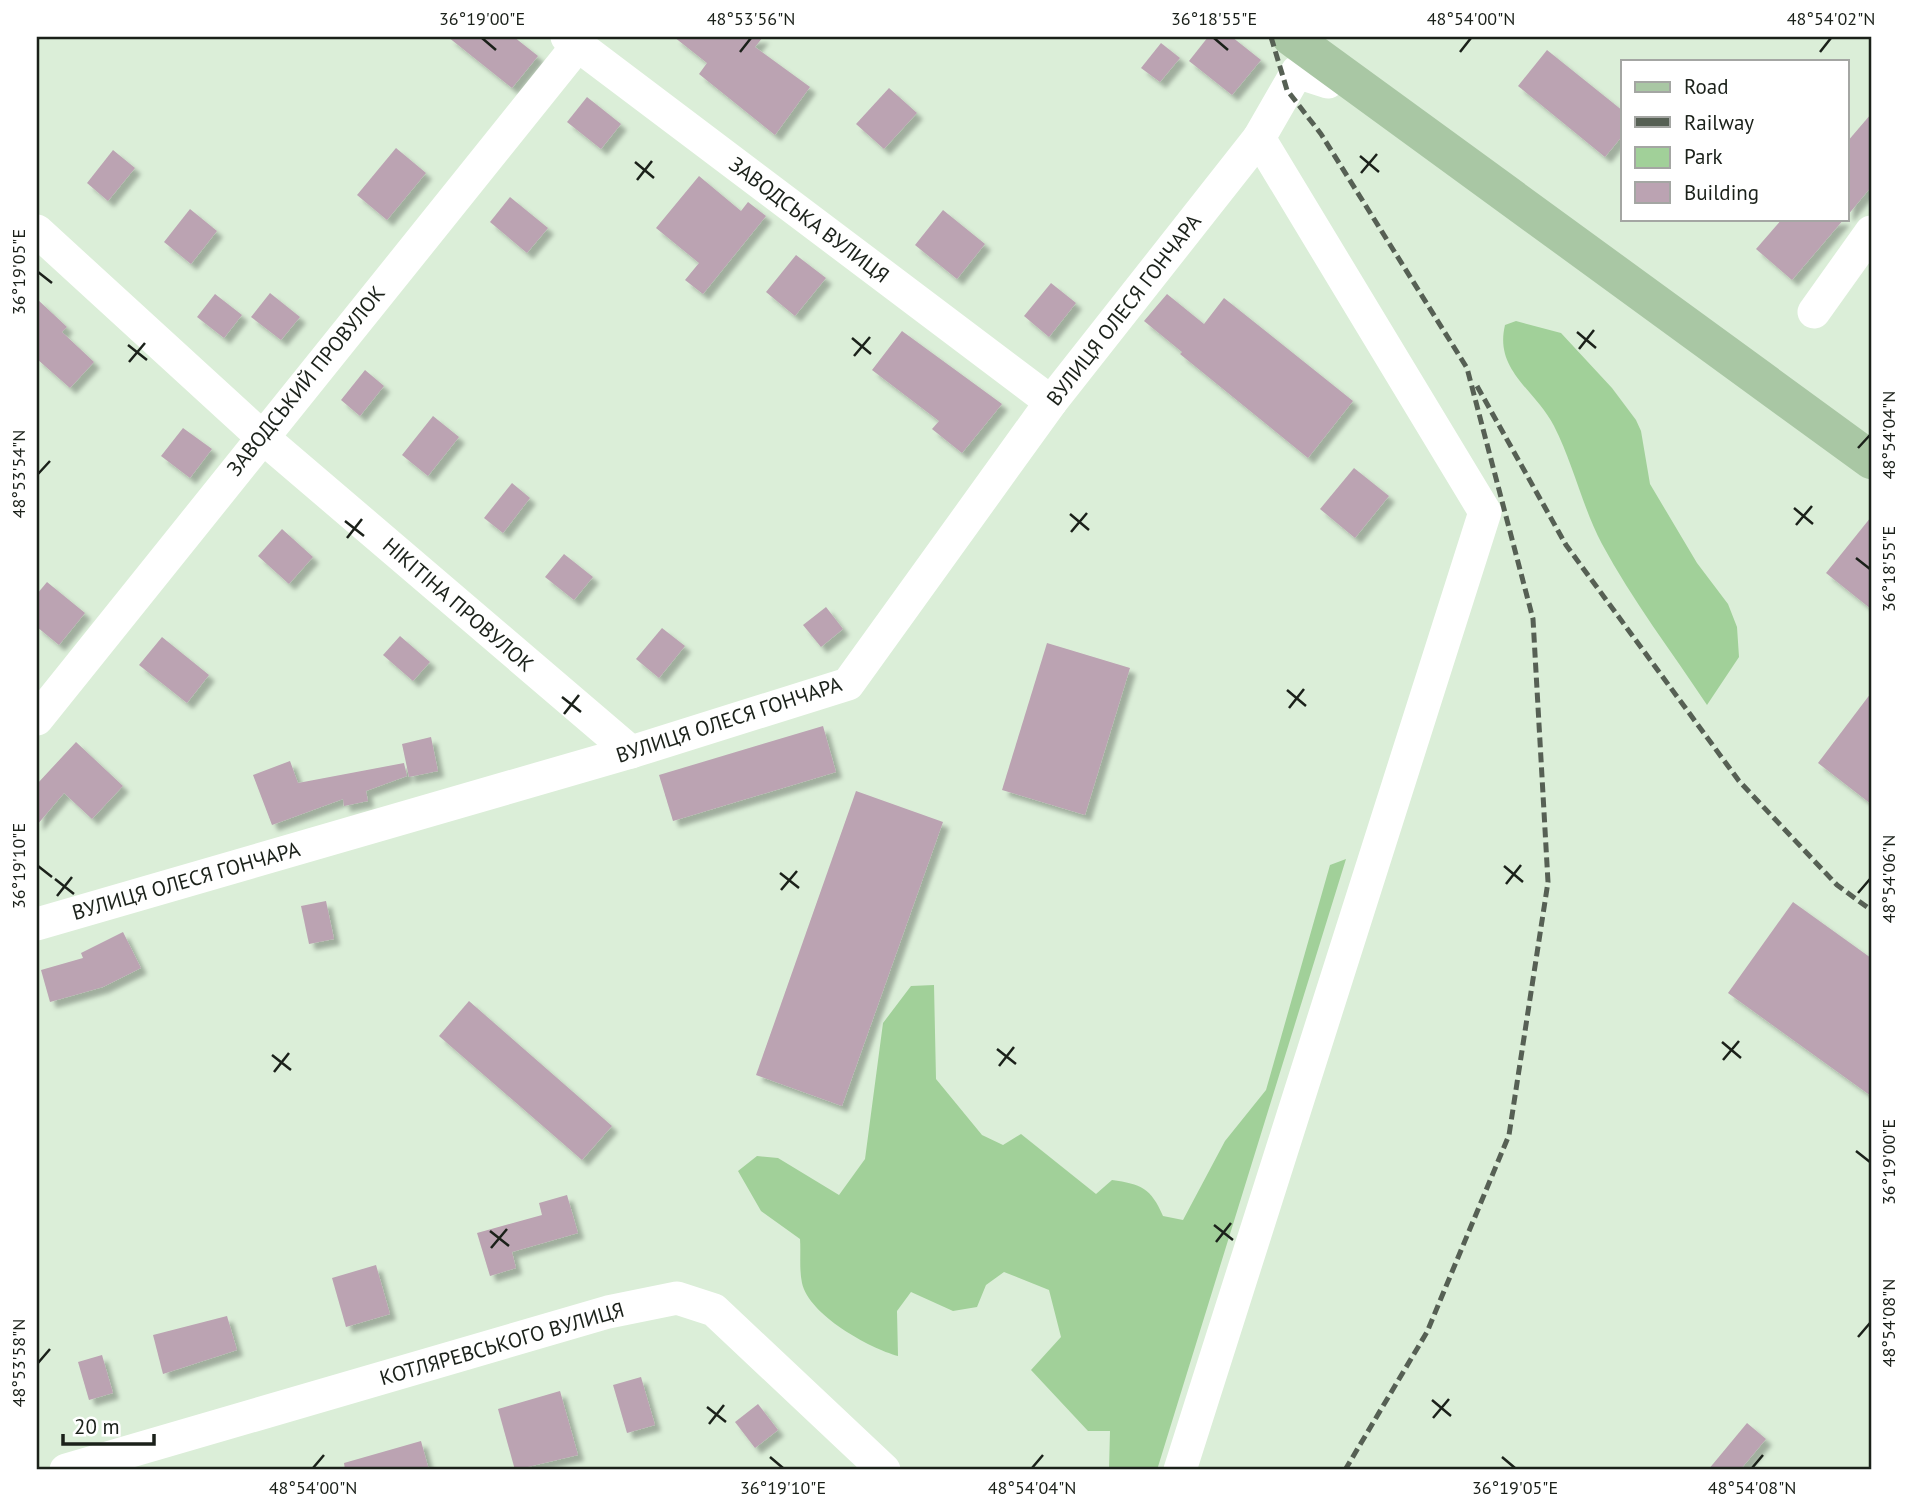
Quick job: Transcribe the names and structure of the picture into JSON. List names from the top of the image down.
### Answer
{
  "streets": {
    "street": [
      "ЗАВОДСЬКА ВУЛИЦЯ",
      "ВУЛИЦЯ ОЛЕСЯ ГОНЧАРА",
      "ЗАВОДСЬКИЙ ПРОВУЛОК",
      "НІКІТІНА ПРОВУЛОК",
      "КОТЛЯРЕВСЬКОГО ВУЛИЦЯ"
    ]
  },
  "crossings": [
    ["ЗАВОДСЬКА ВУЛИЦЯ", "ВУЛИЦЯ ОЛЕСЯ ГОНЧАРА"],
    ["ЗАВОДСЬКА ВУЛИЦЯ", "ЗАВОДСЬКИЙ ПРОВУЛОК"],
    ["ВУЛИЦЯ ОЛЕСЯ ГОНЧАРА", "НІКІТІНА ПРОВУЛОК"],
    ["ЗАВОДСЬКИЙ ПРОВУЛОК", "НІКІТІНА ПРОВУЛОК"]
  ],
  "legend": [
    "Road",
    "Railway",
    "Park",
    "Building"
  ],
  "scale_bar": "20 m",
  "coordinates": [
    "36°19'00\"E",
    "48°53'56\"N",
    "36°18'55\"E",
    "48°54'00\"N",
    "48°54'02\"N",
    "36°19'05\"E",
    "48°54'04\"N",
    "48°53'54\"N",
    "36°19'10\"E",
    "48°54'06\"N",
    "48°54'08\"N",
    "48°53'58\"N"
  ]
}
